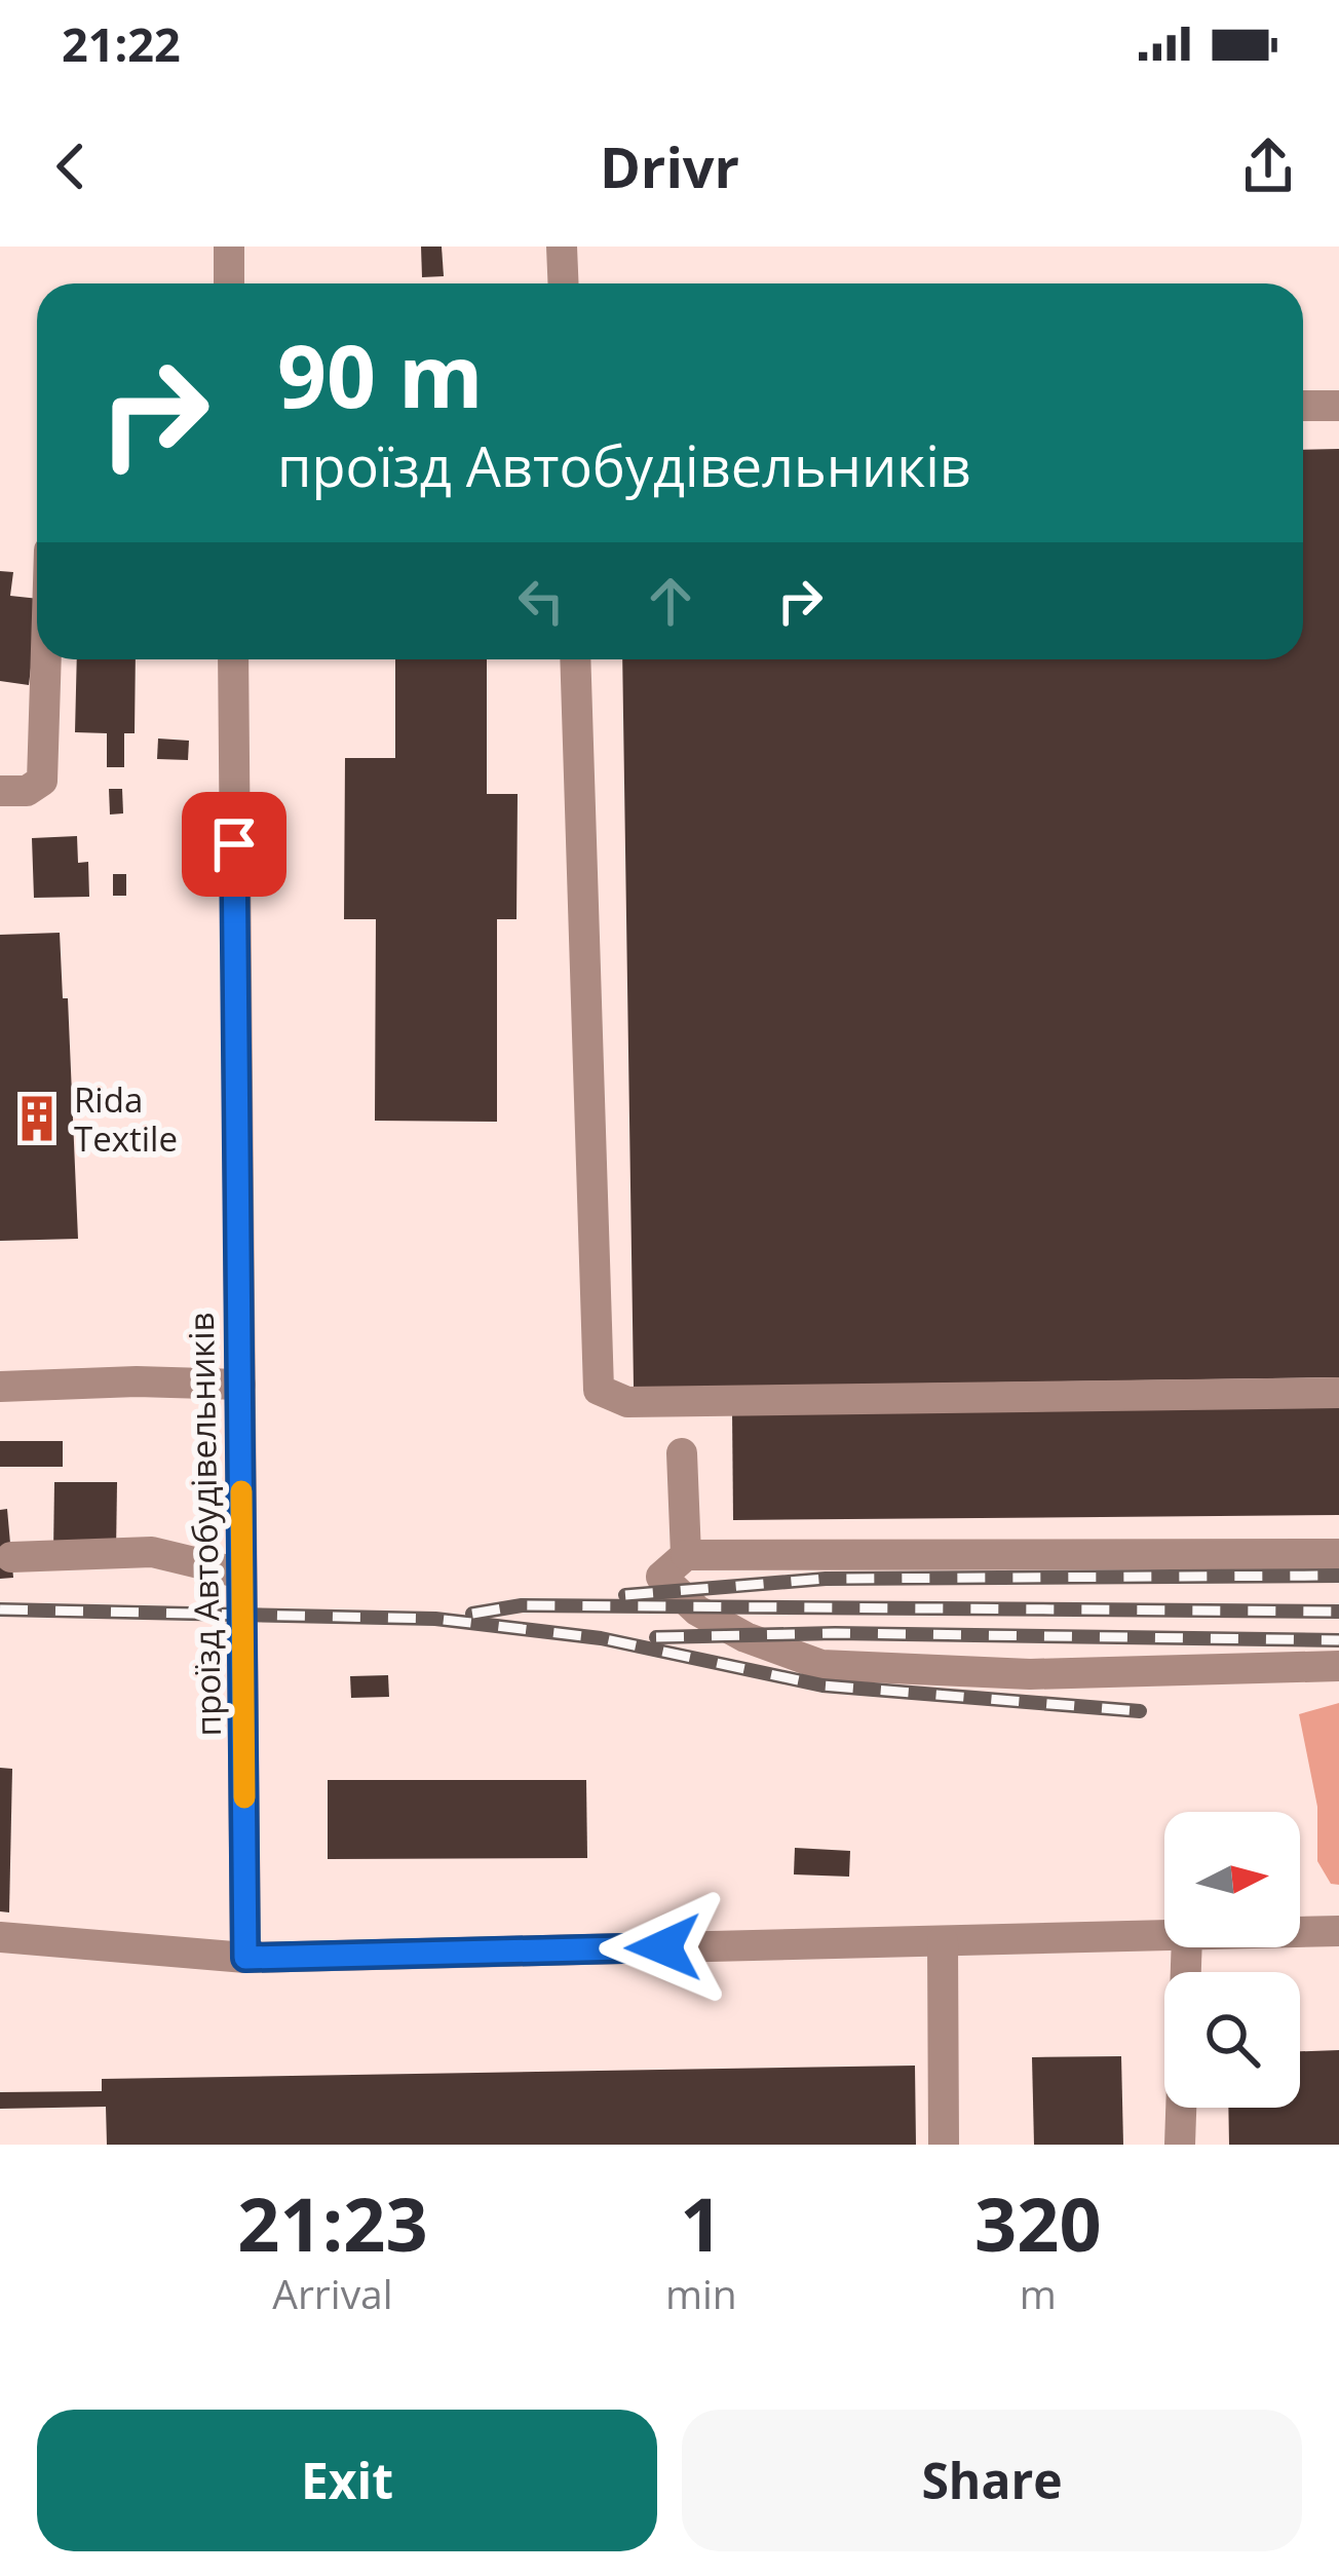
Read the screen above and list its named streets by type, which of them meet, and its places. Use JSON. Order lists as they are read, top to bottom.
{
  "streets": {
    "street": ["проїзд Автобудівельників"]
  },
  "places": {
    "building": ["Rida Textile"]
  },
  "north": "right",
  "page": {
    "status": "21:22",
    "header": "Drivr",
    "turn": ["90 m", "проїзд Автобудівельників"],
    "eta": [
      "21:23",
      "Arrival",
      "1",
      "min",
      "320",
      "m"
    ],
    "buttons": ["Exit", "Share"]
  }
}
